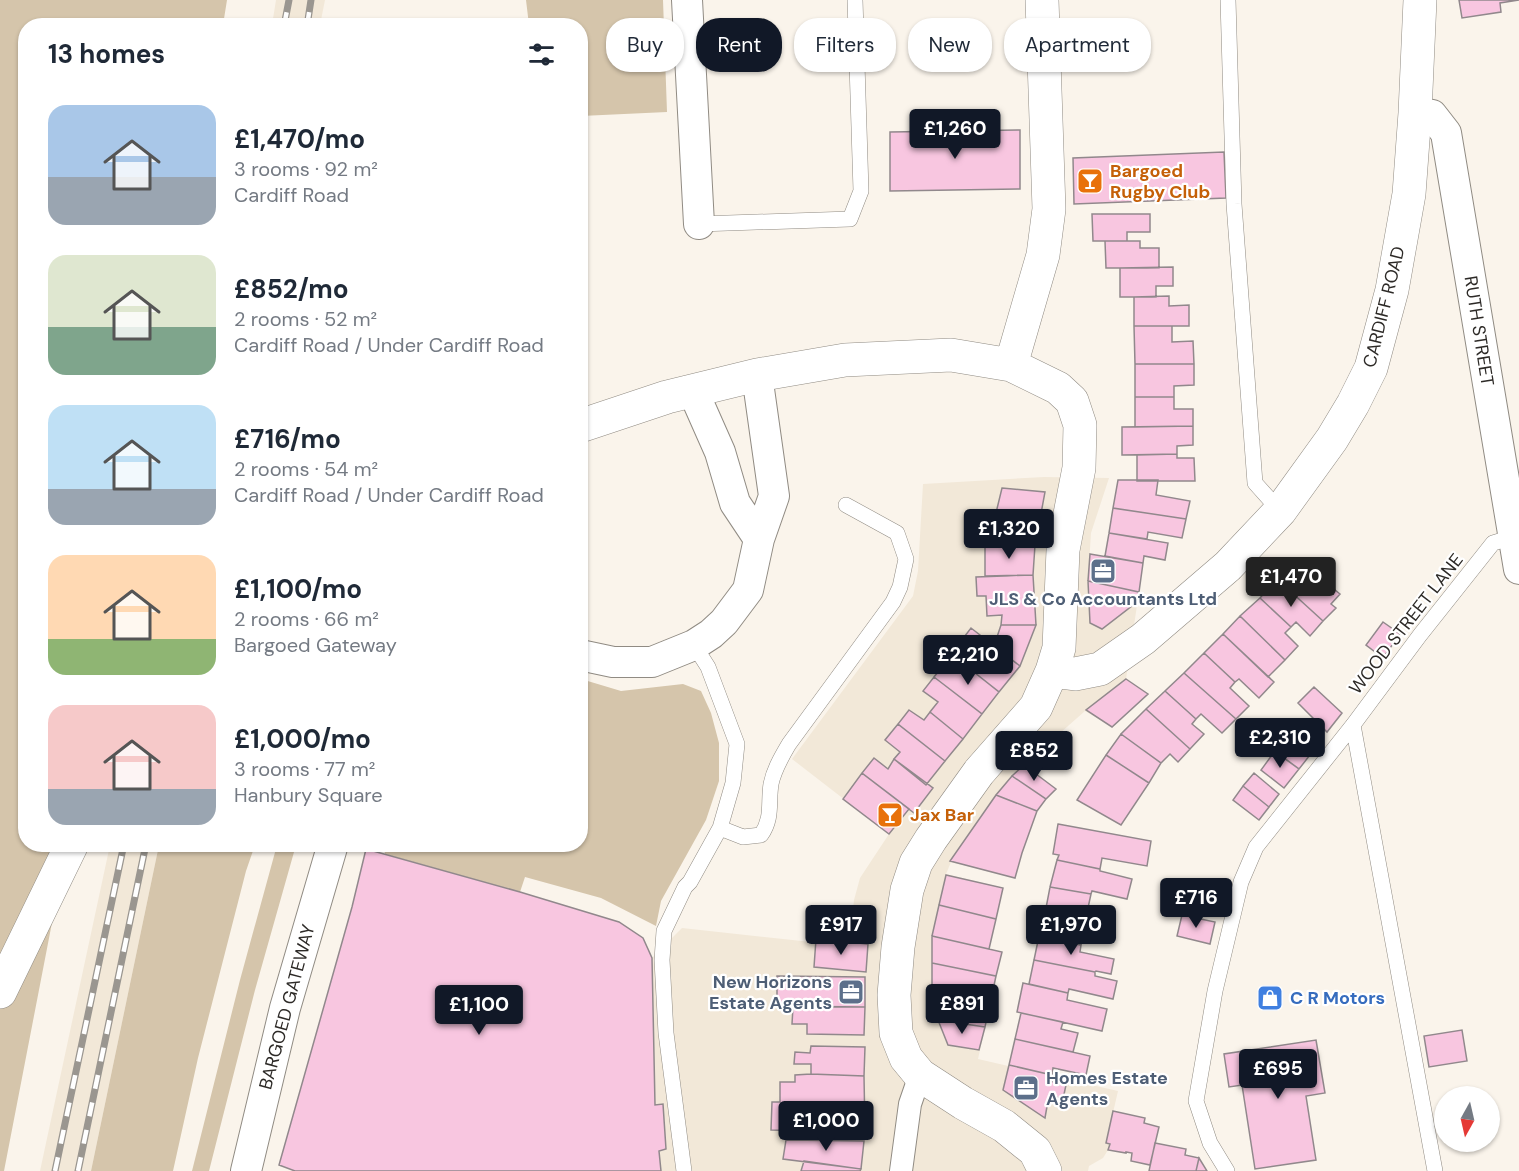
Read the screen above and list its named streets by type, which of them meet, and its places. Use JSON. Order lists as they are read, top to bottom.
{
  "streets": {
    "street": ["CARDIFF ROAD", "RUTH STREET", "BARGOED GATEWAY"],
    "lane": ["WOOD STREET LANE"]
  },
  "crossings": [
    ["CARDIFF ROAD", "RUTH STREET"],
    ["RUTH STREET", "WOOD STREET LANE"]
  ],
  "places": {
    "bar": ["Bargoed Rugby Club", "Jax Bar"],
    "office": ["JLS & Co Accountants Ltd", "New Horizons Estate Agents", "Homes Estate Agents"],
    "shop": ["C R Motors"]
  },
  "north": "bottom",
  "page": {
    "chip": [
      "Buy",
      "Rent",
      "Filters",
      "New",
      "Apartment"
    ],
    "heading": "13 homes",
    "list": [
      {
        "name": "£1,470/mo",
        "note": "3 rooms · 92 m² · Cardiff Road"
      },
      {
        "name": "£852/mo",
        "note": "2 rooms · 52 m² · Cardiff Road / Under Cardiff Road"
      },
      {
        "name": "£716/mo",
        "note": "2 rooms · 54 m² · Cardiff Road / Under Cardiff Road"
      },
      {
        "name": "£1,100/mo",
        "note": "2 rooms · 66 m² · Bargoed Gateway"
      },
      {
        "name": "£1,000/mo",
        "note": "3 rooms · 77 m² · Hanbury Square"
      }
    ],
    "price": [
      "£1,260",
      "£1,320",
      "£1,470",
      "£2,210",
      "£2,310",
      "£852",
      "£716",
      "£917",
      "£1,970",
      "£891",
      "£1,100",
      "£695",
      "£1,000"
    ]
  }
}
